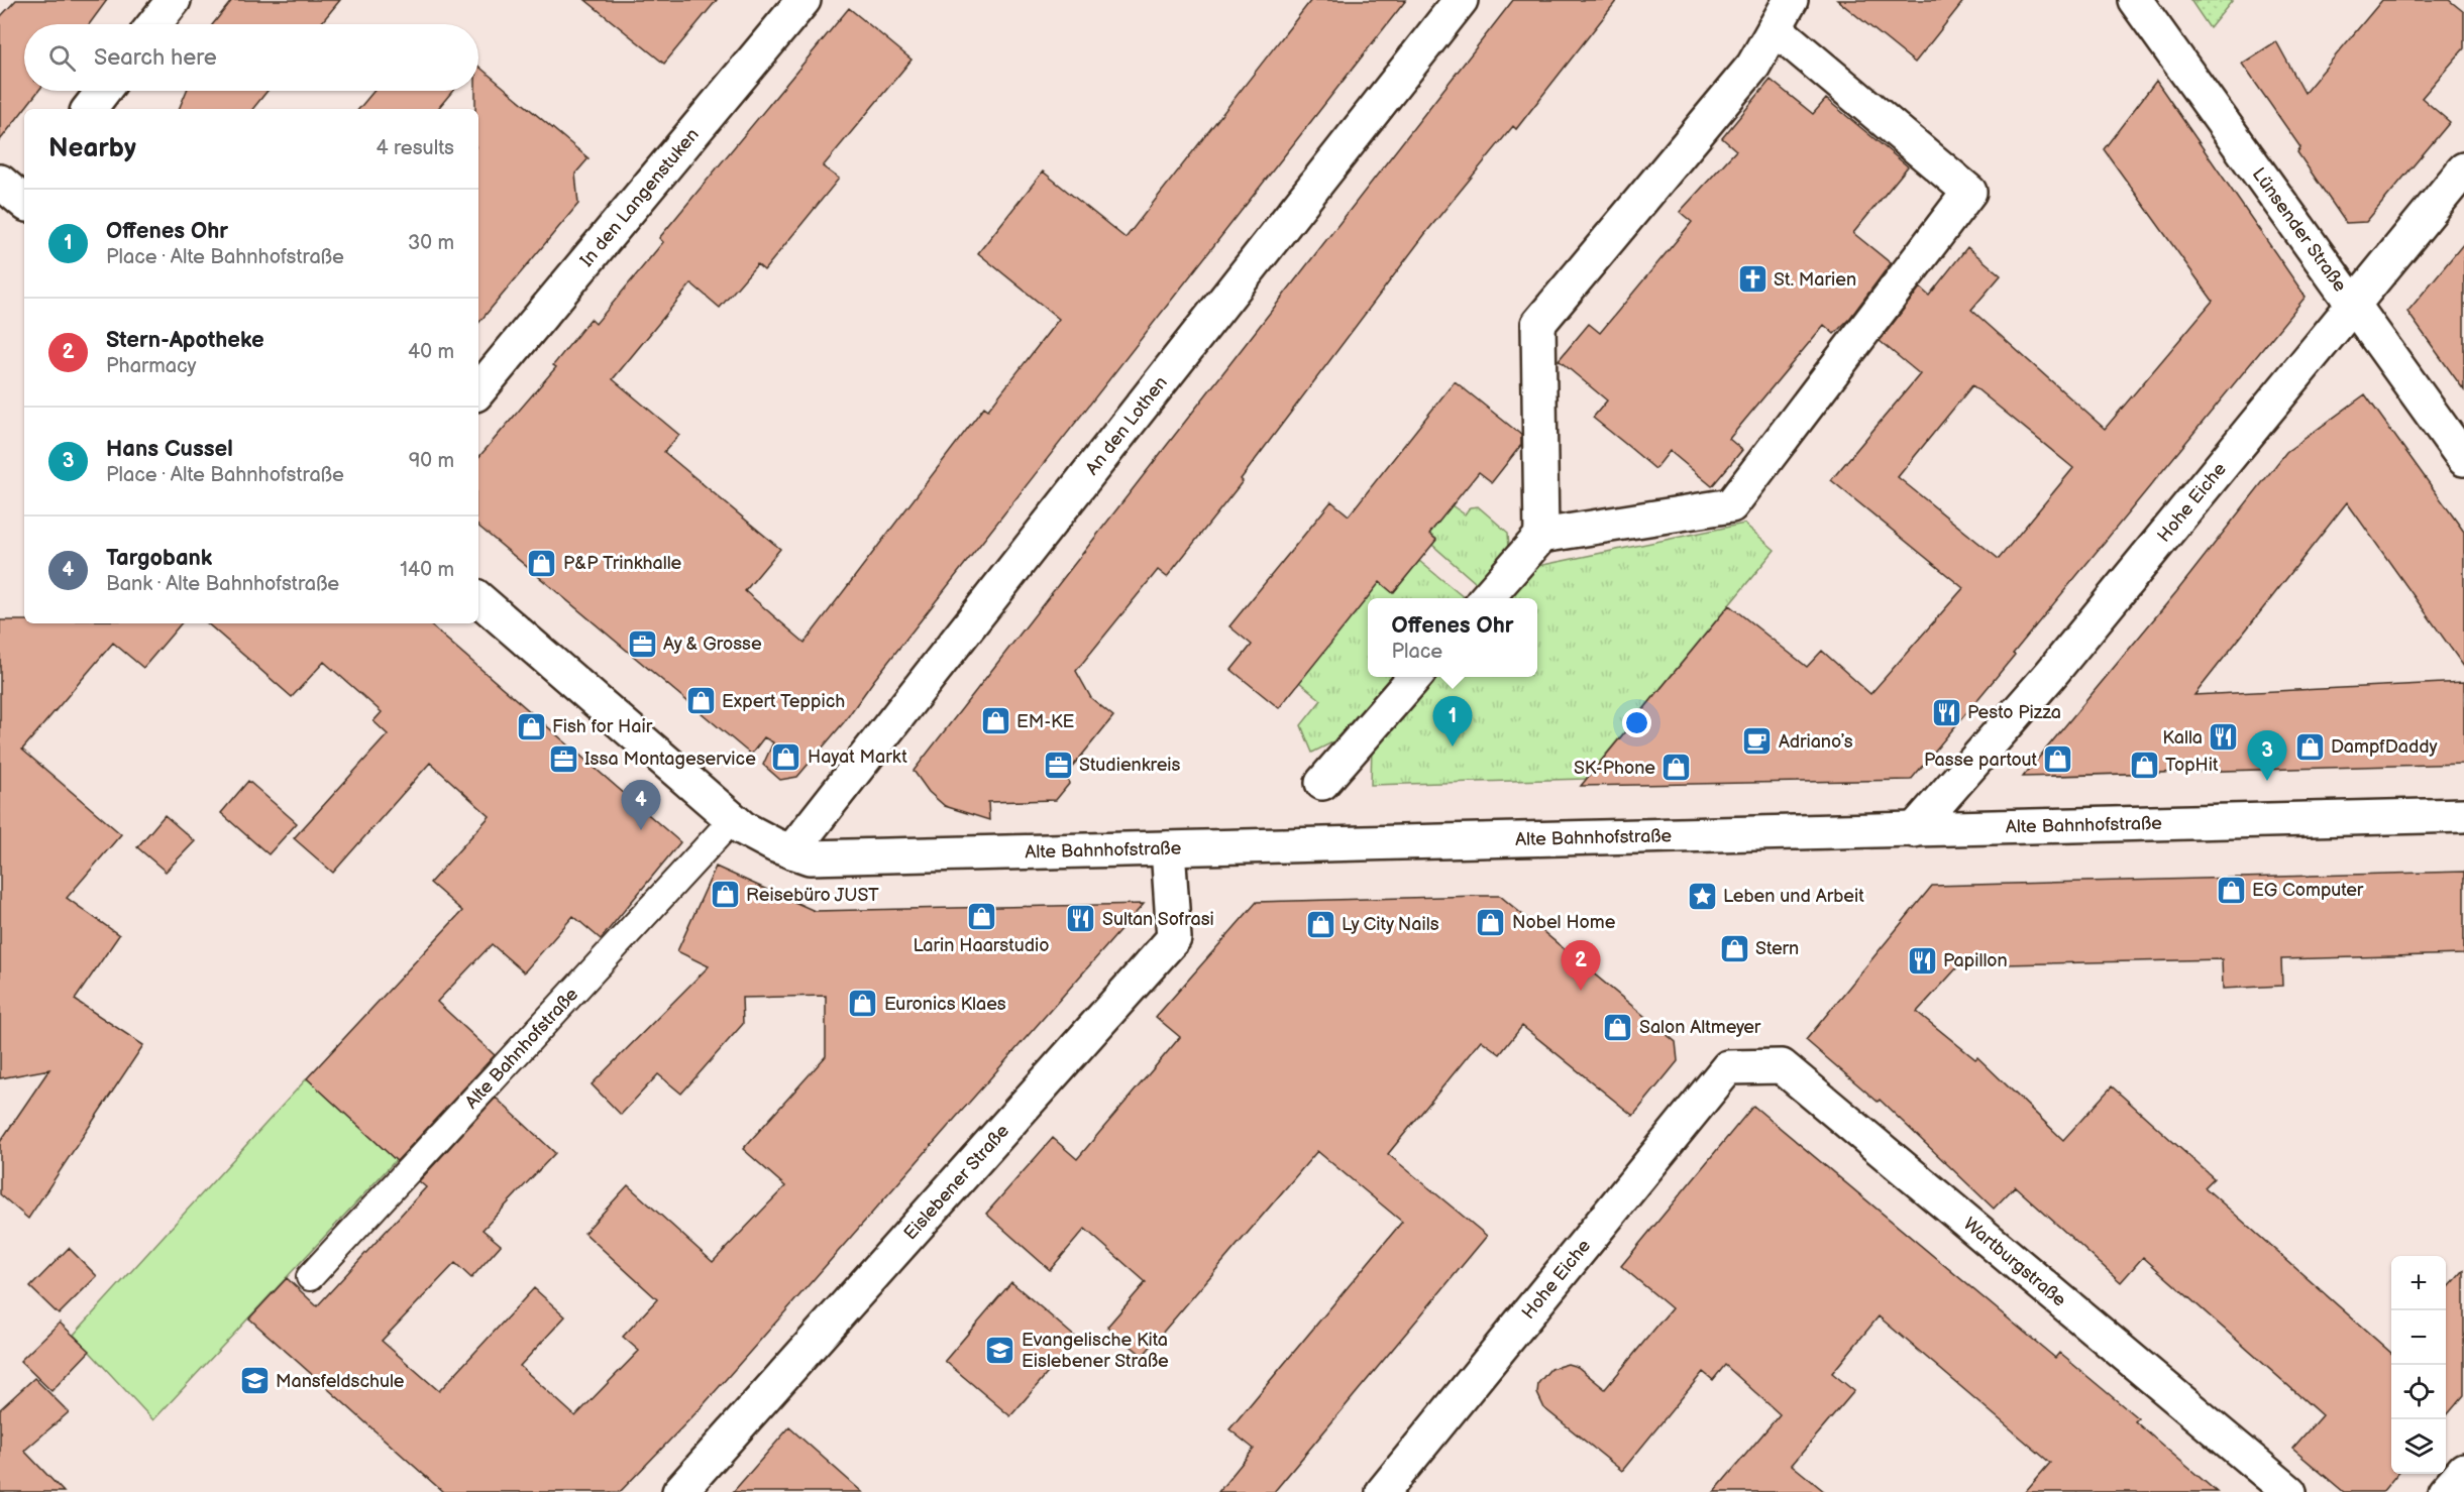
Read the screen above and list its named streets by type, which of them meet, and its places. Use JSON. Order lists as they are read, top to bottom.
{
  "streets": {
    "street": [
      "In den Langenstuken",
      "Lünsender Straße",
      "An den Lothen",
      "Hohe Eiche",
      "Alte Bahnhofstraße",
      "Eislebener Straße",
      "Wartburgstraße"
    ]
  },
  "crossings": [
    ["Lünsender Straße", "Hohe Eiche"],
    ["An den Lothen", "Alte Bahnhofstraße"],
    ["Hohe Eiche", "Alte Bahnhofstraße"],
    ["Hohe Eiche", "Wartburgstraße"],
    ["Alte Bahnhofstraße", "Eislebener Straße"]
  ],
  "places": {
    "church": ["St. Marien"],
    "shop": [
      "P&P Trinkhalle",
      "Expert Teppich",
      "EM-KE",
      "Fish for Hair",
      "DampfDaddy",
      "Hayat Markt",
      "Passe partout",
      "TopHit",
      "SK-Phone",
      "EG Computer",
      "Reisebüro JUST",
      "Larin Haarstudio",
      "Nobel Home",
      "Ly City Nails",
      "Stern",
      "Euronics Klaes",
      "Salon Altmeyer"
    ],
    "office": ["Ay & Grosse", "Issa Montageservice", "Studienkreis"],
    "restaurant": [
      "Pesto Pizza",
      "Kalla",
      "Sultan Sofrasi",
      "Papillon"
    ],
    "cafe": ["Adrianoʼs"],
    "place": ["Leben und Arbeit"],
    "school or university": ["Evangelische Kita Eislebener Straße", "Mansfeldschule"]
  },
  "page": {
    "search": "Search here",
    "heading": ["Nearby", "4 results"],
    "list": [
      {
        "mark": "1",
        "name": "Offenes Ohr",
        "note": "Place · Alte Bahnhofstraße",
        "value": "30 m"
      },
      {
        "mark": "2",
        "name": "Stern-Apotheke",
        "note": "Pharmacy",
        "value": "40 m"
      },
      {
        "mark": "3",
        "name": "Hans Cussel",
        "note": "Place · Alte Bahnhofstraße",
        "value": "90 m"
      },
      {
        "mark": "4",
        "name": "Targobank",
        "note": "Bank · Alte Bahnhofstraße",
        "value": "140 m"
      }
    ],
    "popup": ["Offenes Ohr", "Place"],
    "pins": [
      "1",
      "3",
      "4",
      "2"
    ],
    "map_buttons": ["+", "−"]
  }
}
